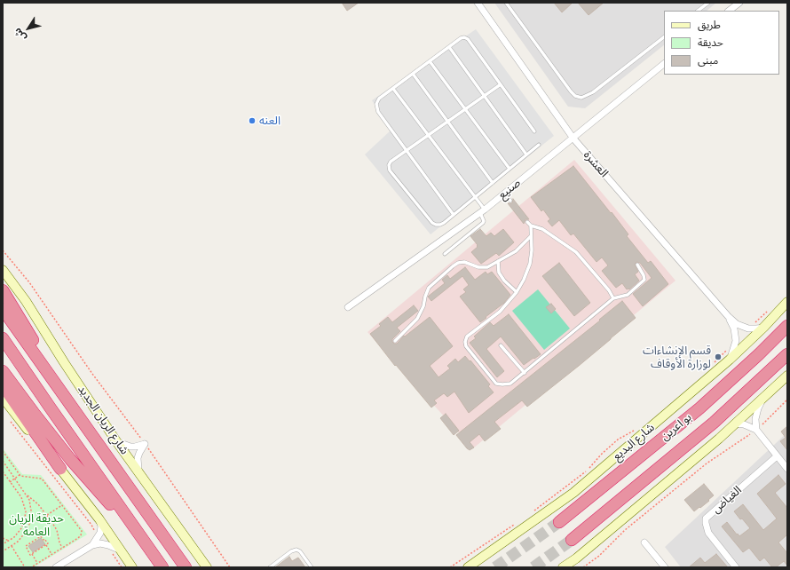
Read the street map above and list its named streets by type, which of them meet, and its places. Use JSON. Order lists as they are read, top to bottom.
{
  "streets": {
    "highway": ["شارع الريان الجديد", "بو اعرين"],
    "main road": ["شارع البديع"],
    "street": ["العشرة", "صنيع", "الغياض"]
  },
  "crossings": [
    ["العشرة", "صنيع"]
  ],
  "parks": ["حديقة الريان العامة"],
  "places": ["العنه", "قسم الإنشاءات لوزارة الأوقاف"],
  "legend": ["طريق", "حديقة", "مبنى"],
  "north": "bottom left"
}
